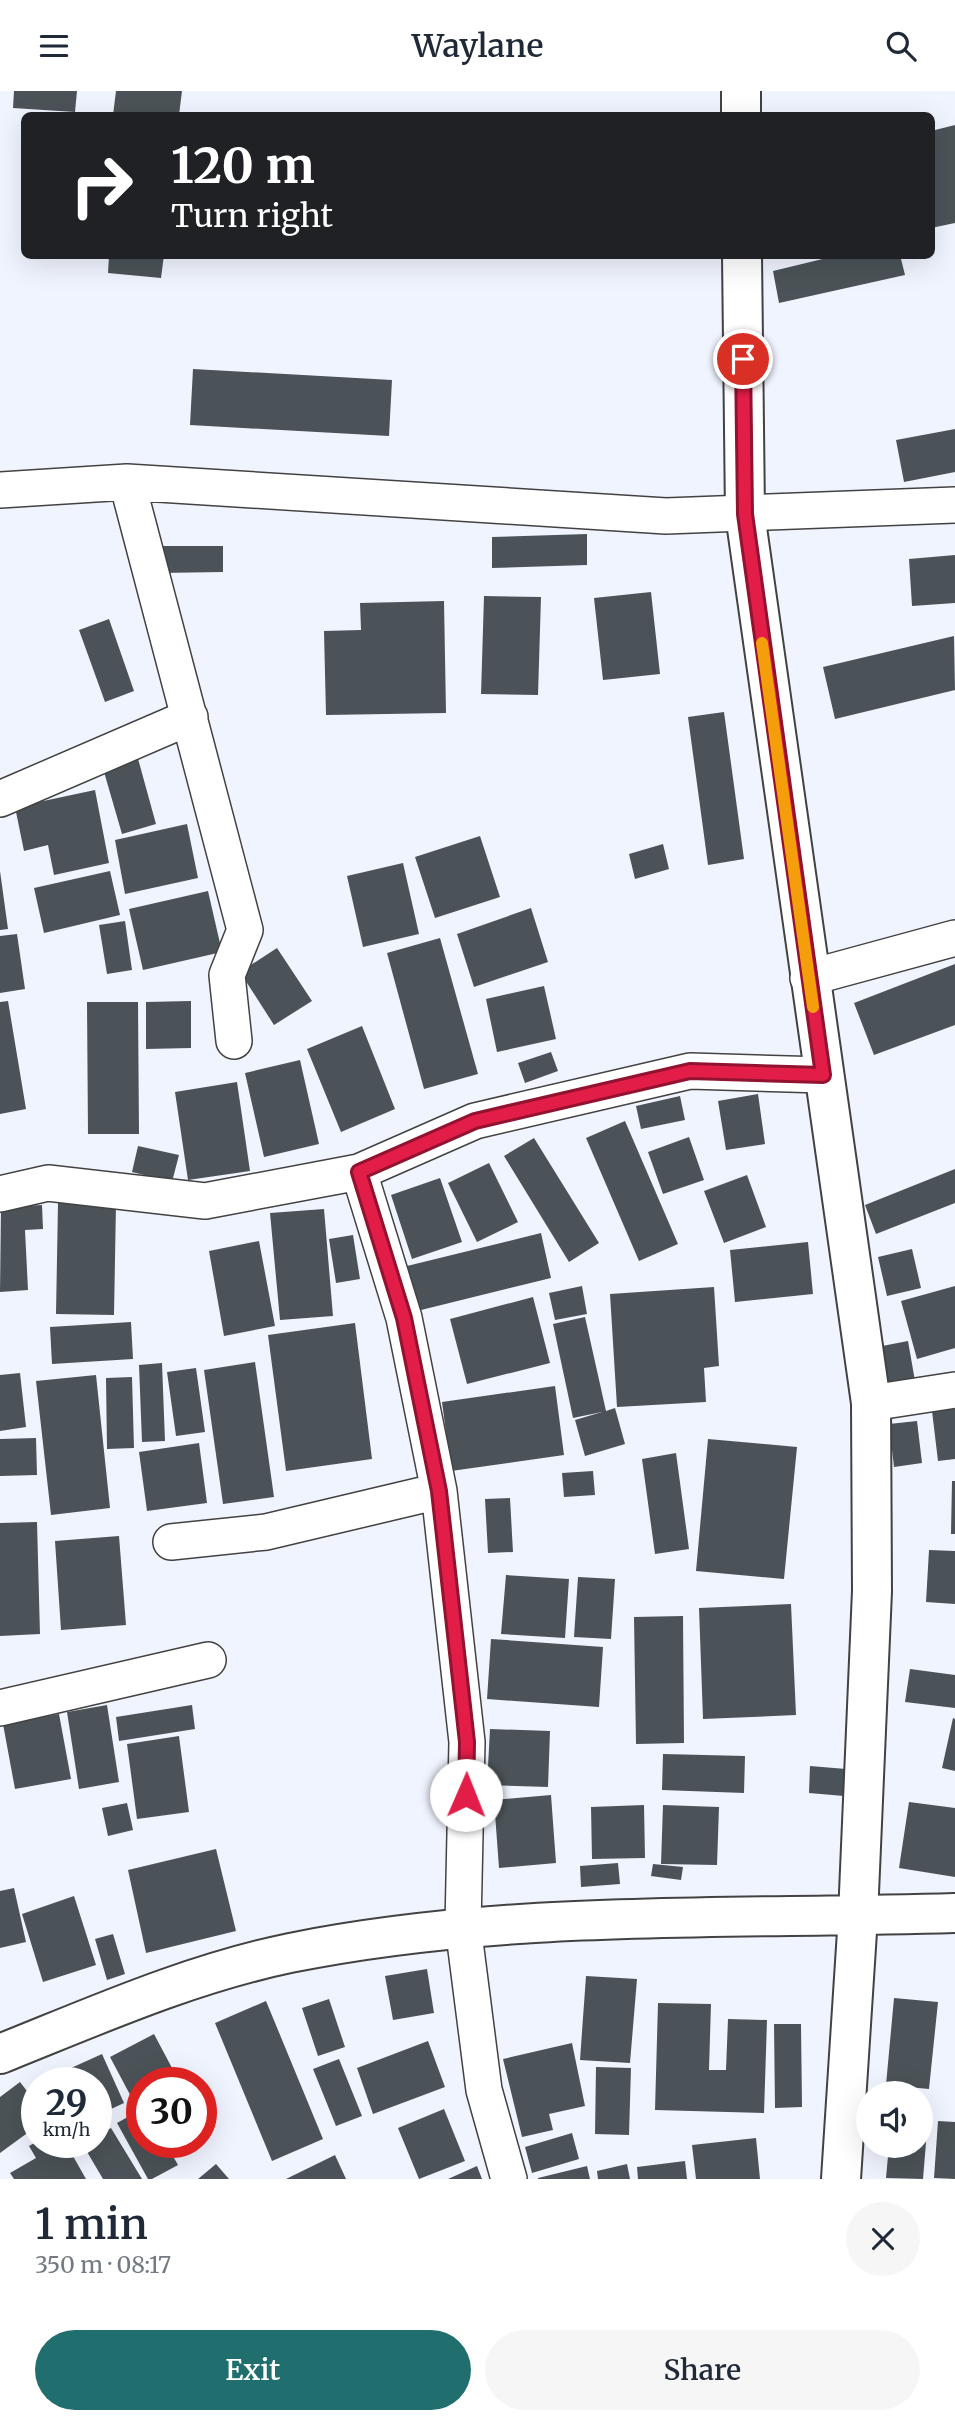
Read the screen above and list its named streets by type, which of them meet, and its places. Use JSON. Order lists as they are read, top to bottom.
{
  "page": {
    "header": "Waylane",
    "turn": ["120 m", "Turn right"],
    "speed": "29 km/h",
    "limit": "30",
    "heading": ["1 min", "350 m · 08:17"],
    "buttons": ["Exit", "Share"]
  }
}
